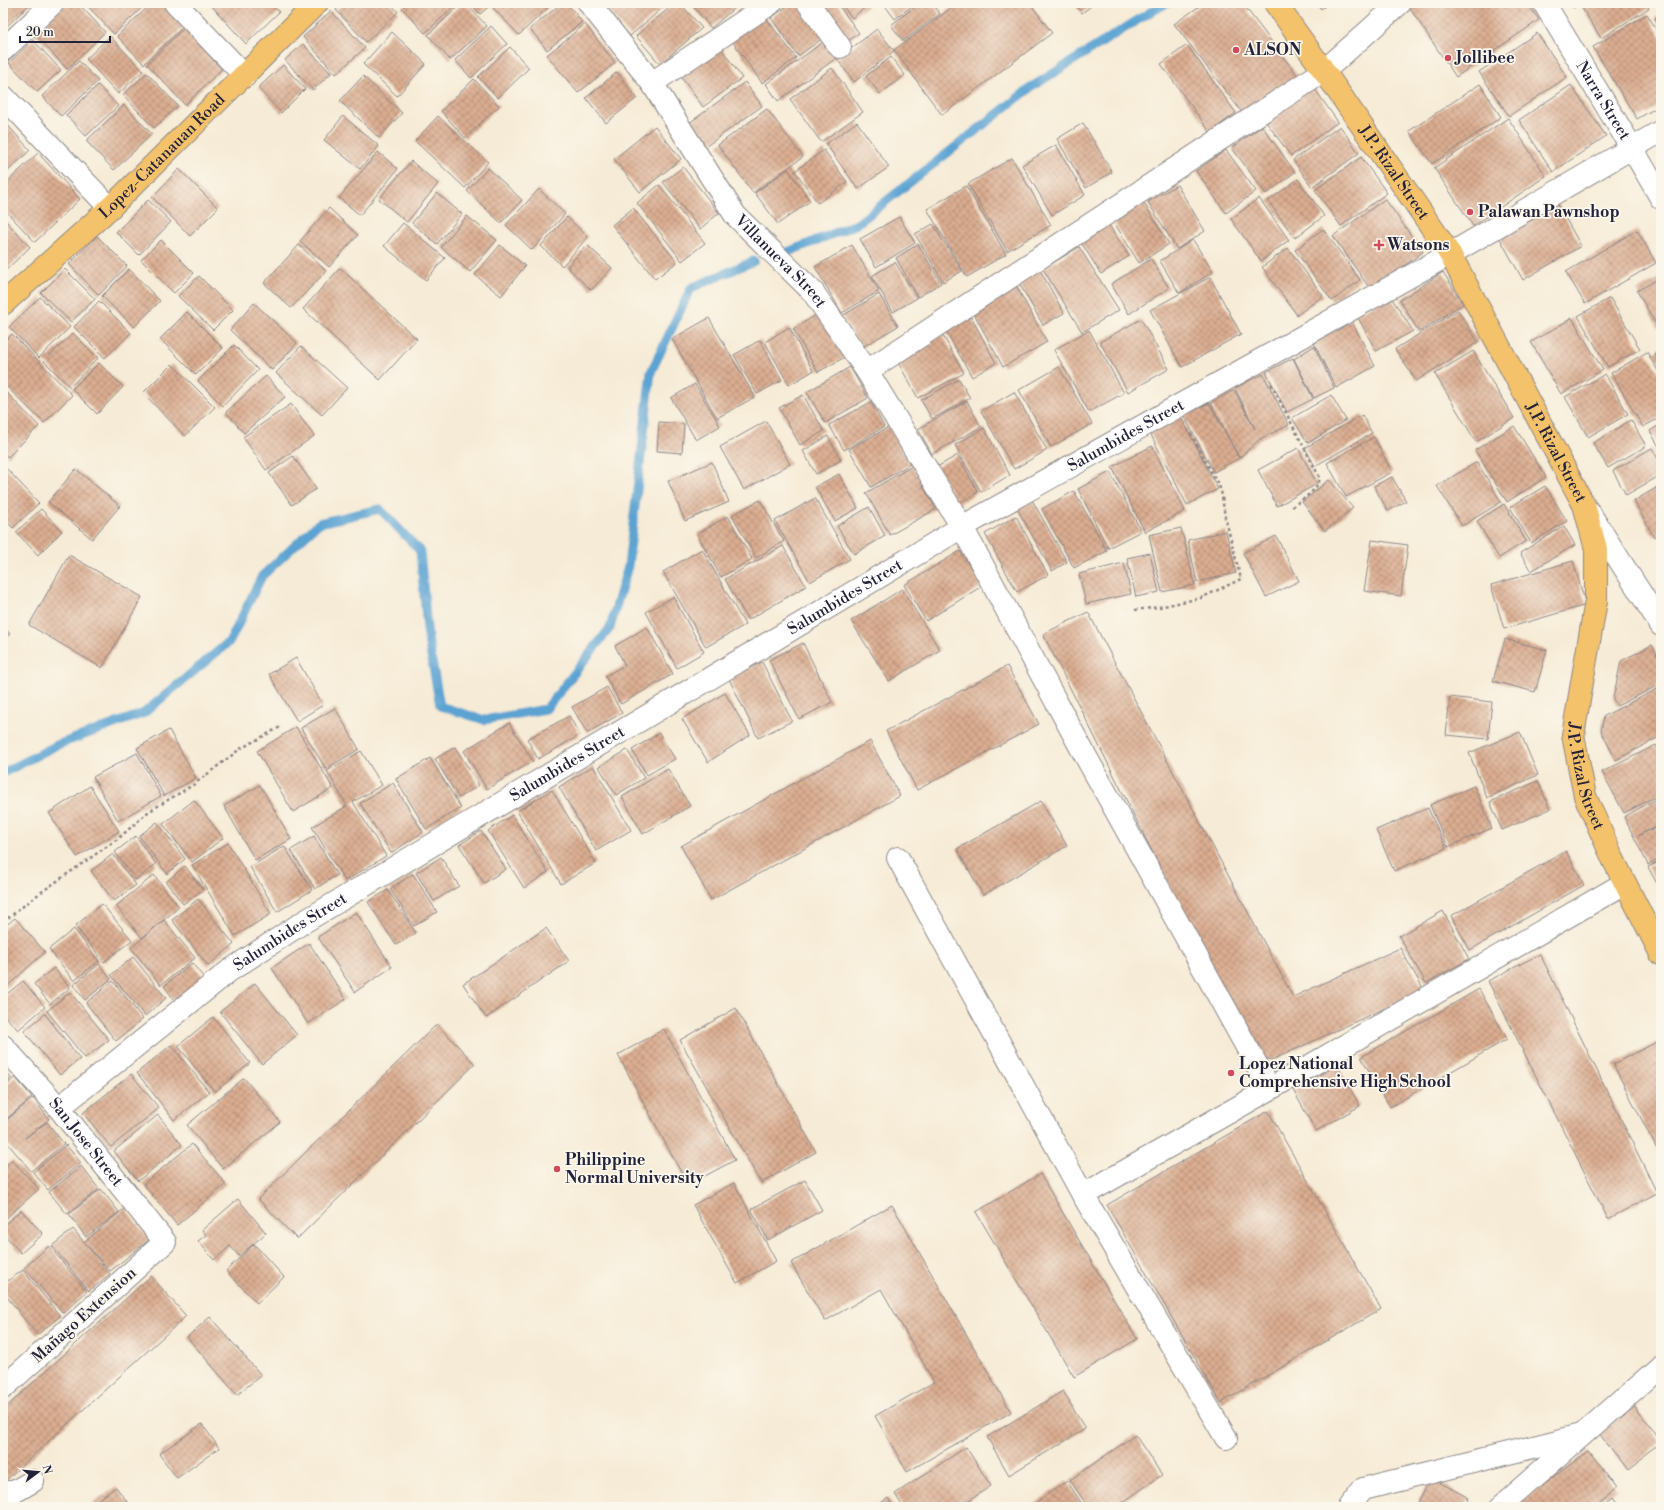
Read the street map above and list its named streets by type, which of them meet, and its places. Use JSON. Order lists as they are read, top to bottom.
{
  "streets": {
    "main road": ["Lopez-Catanauan Road", "J.P. Rizal Street"],
    "street": [
      "Narra Street",
      "Villanueva Street",
      "Salumbides Street",
      "San Jose Street",
      "Mañago Extension"
    ]
  },
  "crossings": [
    ["Narra Street", "Salumbides Street"],
    ["J.P. Rizal Street", "Salumbides Street"],
    ["Villanueva Street", "Salumbides Street"],
    ["Salumbides Street", "San Jose Street"],
    ["San Jose Street", "Mañago Extension"]
  ],
  "places": {
    "other": [
      "ALSON",
      "Jollibee",
      "Palawan Pawnshop",
      "Lopez National Comprehensive High School",
      "Philippine Normal University"
    ],
    "health": ["Watsons"]
  },
  "scale_bar": "20 m",
  "north": "right"
}
